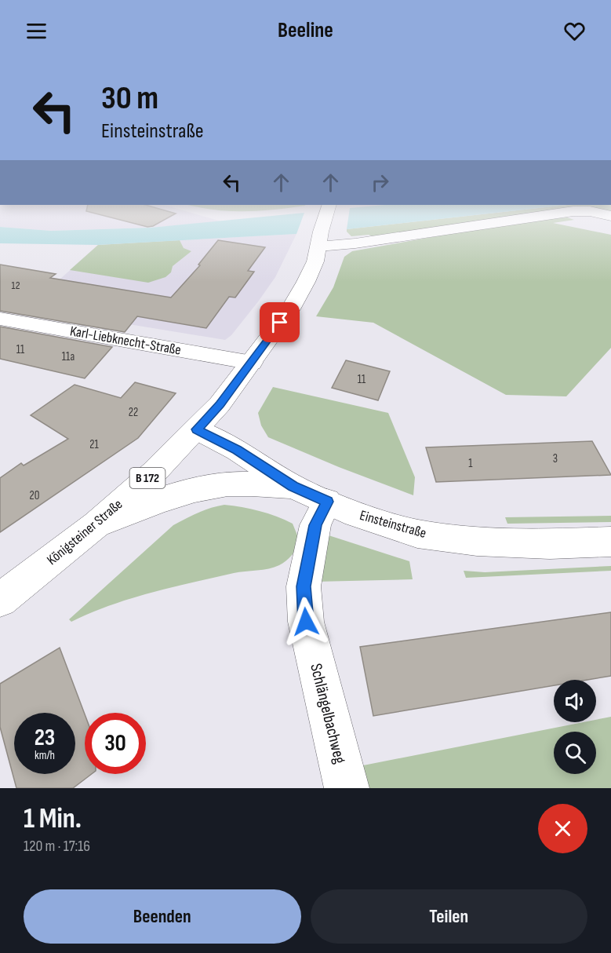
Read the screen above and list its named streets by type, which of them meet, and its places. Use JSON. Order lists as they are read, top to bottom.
{
  "streets": {
    "main road": [
      "Karl-Liebknecht-Straße",
      "B 172",
      "Einsteinstraße",
      "Königsteiner Straße",
      "Schlängelbachweg"
    ]
  },
  "crossings": [
    ["Karl-Liebknecht-Straße", "Königsteiner Straße"],
    ["Einsteinstraße", "Königsteiner Straße"],
    ["Einsteinstraße", "Schlängelbachweg"]
  ],
  "house_numbers": [
    "12",
    "11",
    "11a",
    "11",
    "22",
    "21",
    "3",
    "1",
    "20"
  ],
  "page": {
    "header": "Beeline",
    "turn": ["30 m", "Einsteinstraße"],
    "speed": "23 km/h",
    "limit": "30",
    "heading": ["1 Min.", "120 m · 17:16"],
    "buttons": ["Beenden", "Teilen"]
  }
}
